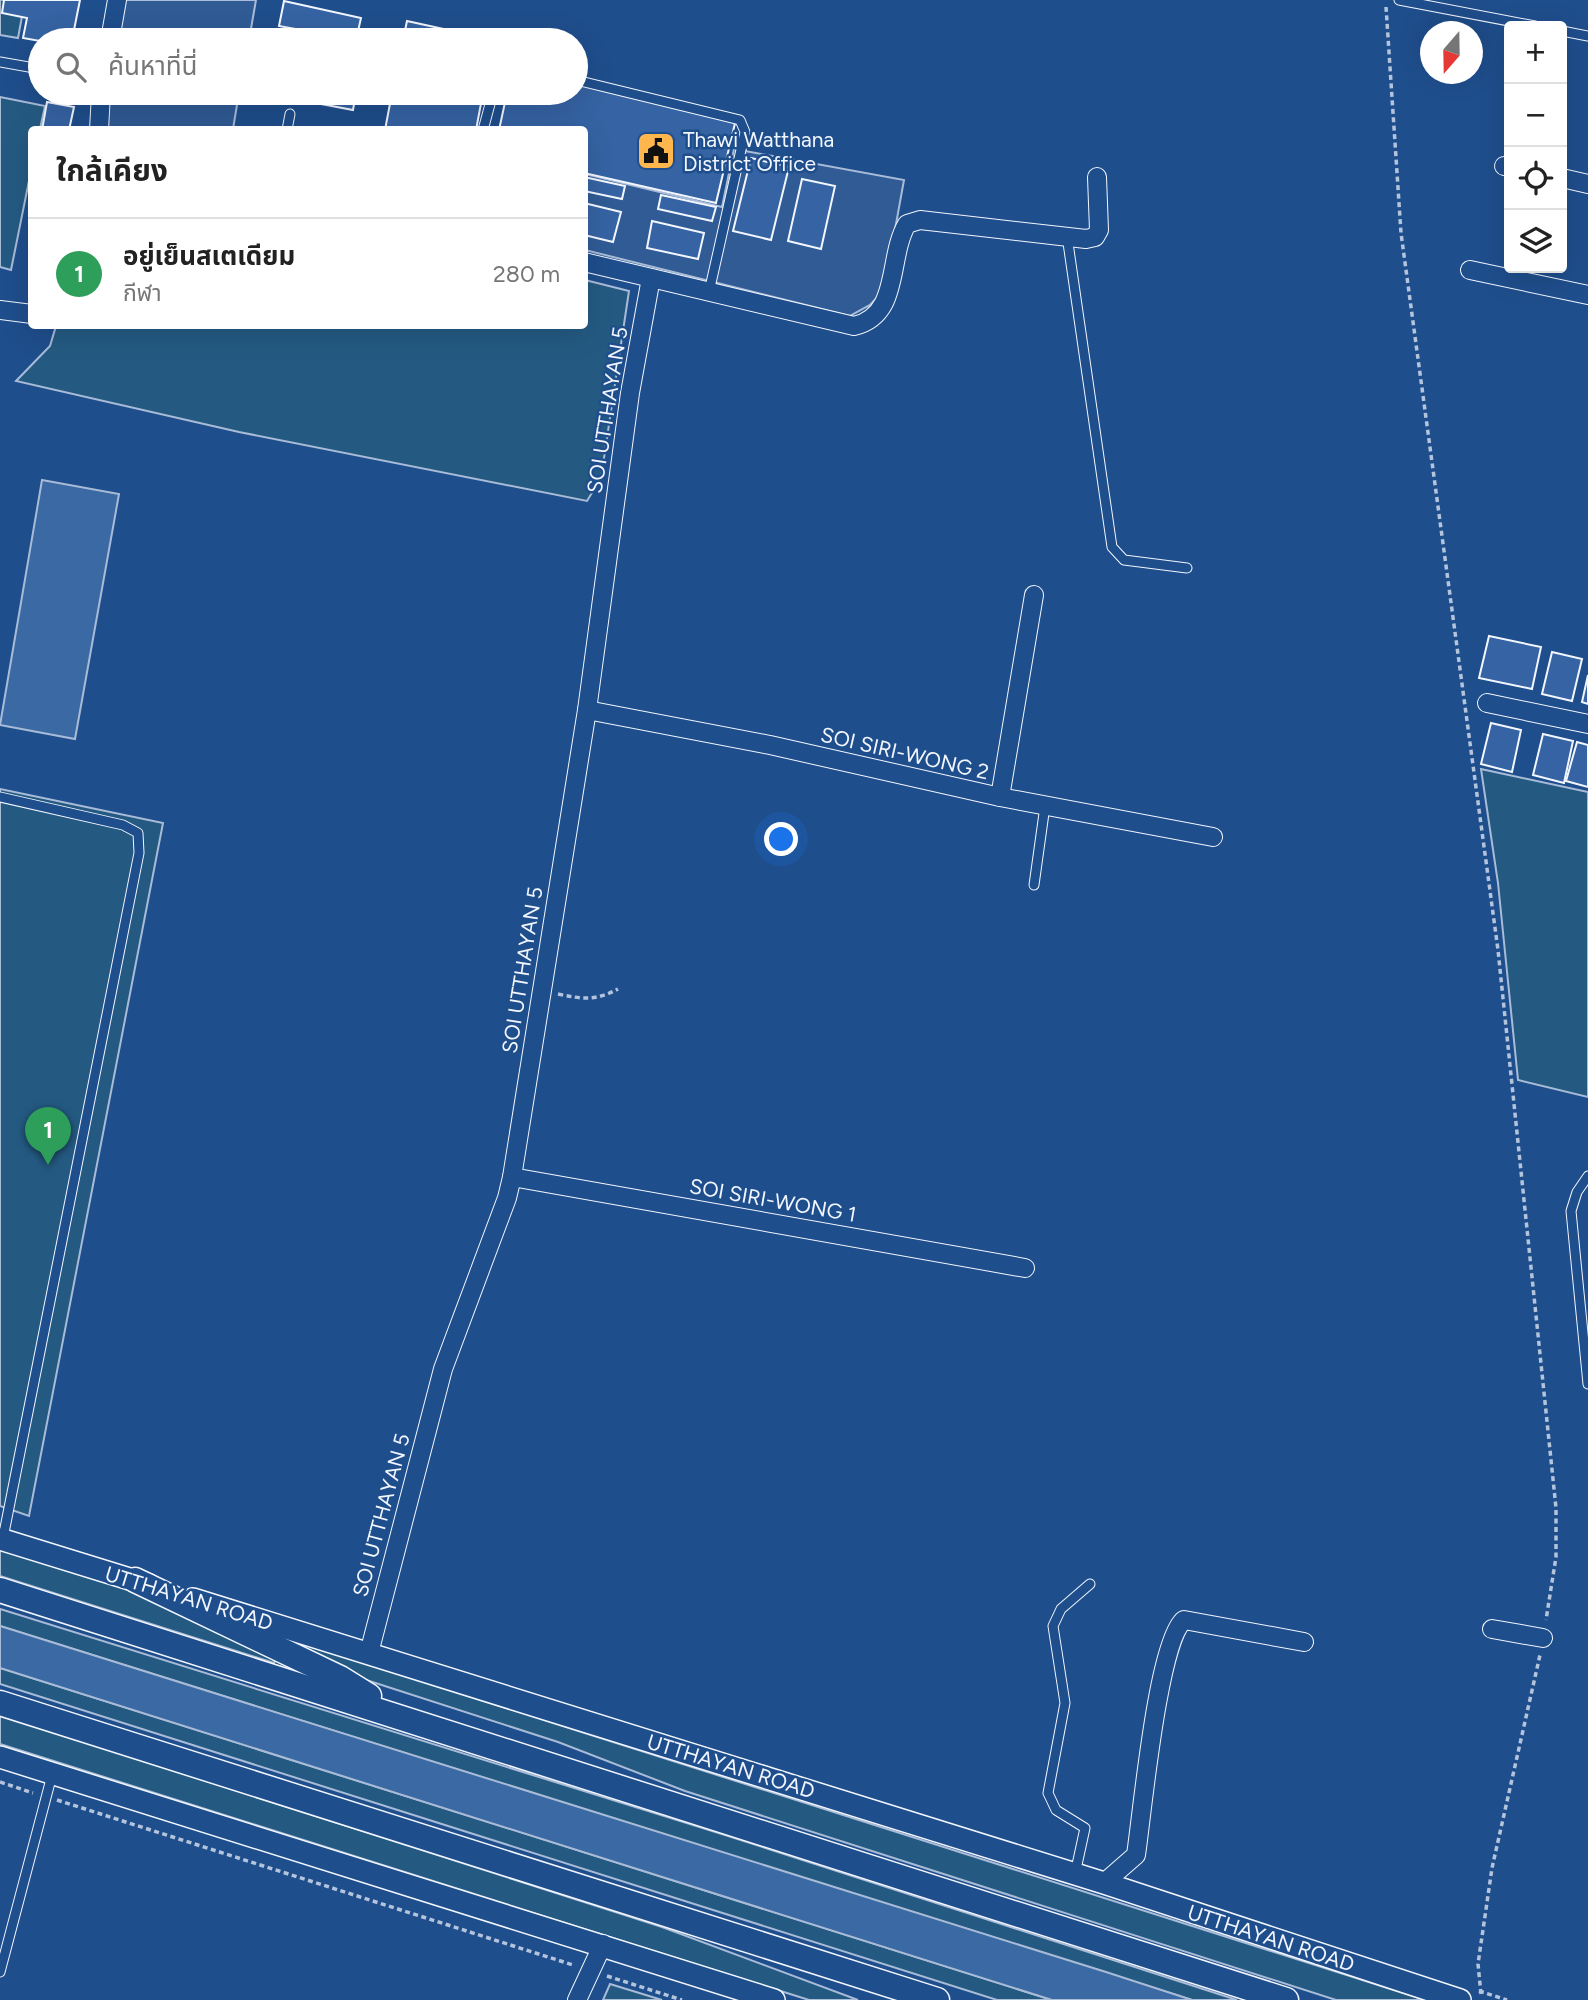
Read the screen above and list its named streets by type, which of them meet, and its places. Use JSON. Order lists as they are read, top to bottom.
{
  "streets": {
    "street": [
      "SOI UTTHAYAN 5",
      "SOI SIRI-WONG 2",
      "SOI SIRI-WONG 1",
      "UTTHAYAN ROAD"
    ]
  },
  "crossings": [
    ["SOI UTTHAYAN 5", "SOI SIRI-WONG 2"],
    ["SOI UTTHAYAN 5", "SOI SIRI-WONG 1"],
    ["SOI UTTHAYAN 5", "UTTHAYAN ROAD"]
  ],
  "places": {
    "public building": ["Thawi Watthana District Office"]
  },
  "north": "bottom",
  "page": {
    "map_buttons": ["+", "−"],
    "search": "ค้นหาที่นี่",
    "heading": "ใกล้เคียง",
    "list": [
      {
        "mark": "1",
        "name": "อยู่เย็นสเตเดียม",
        "note": "กีฬา",
        "value": "280 m"
      }
    ],
    "pins": "1"
  }
}
